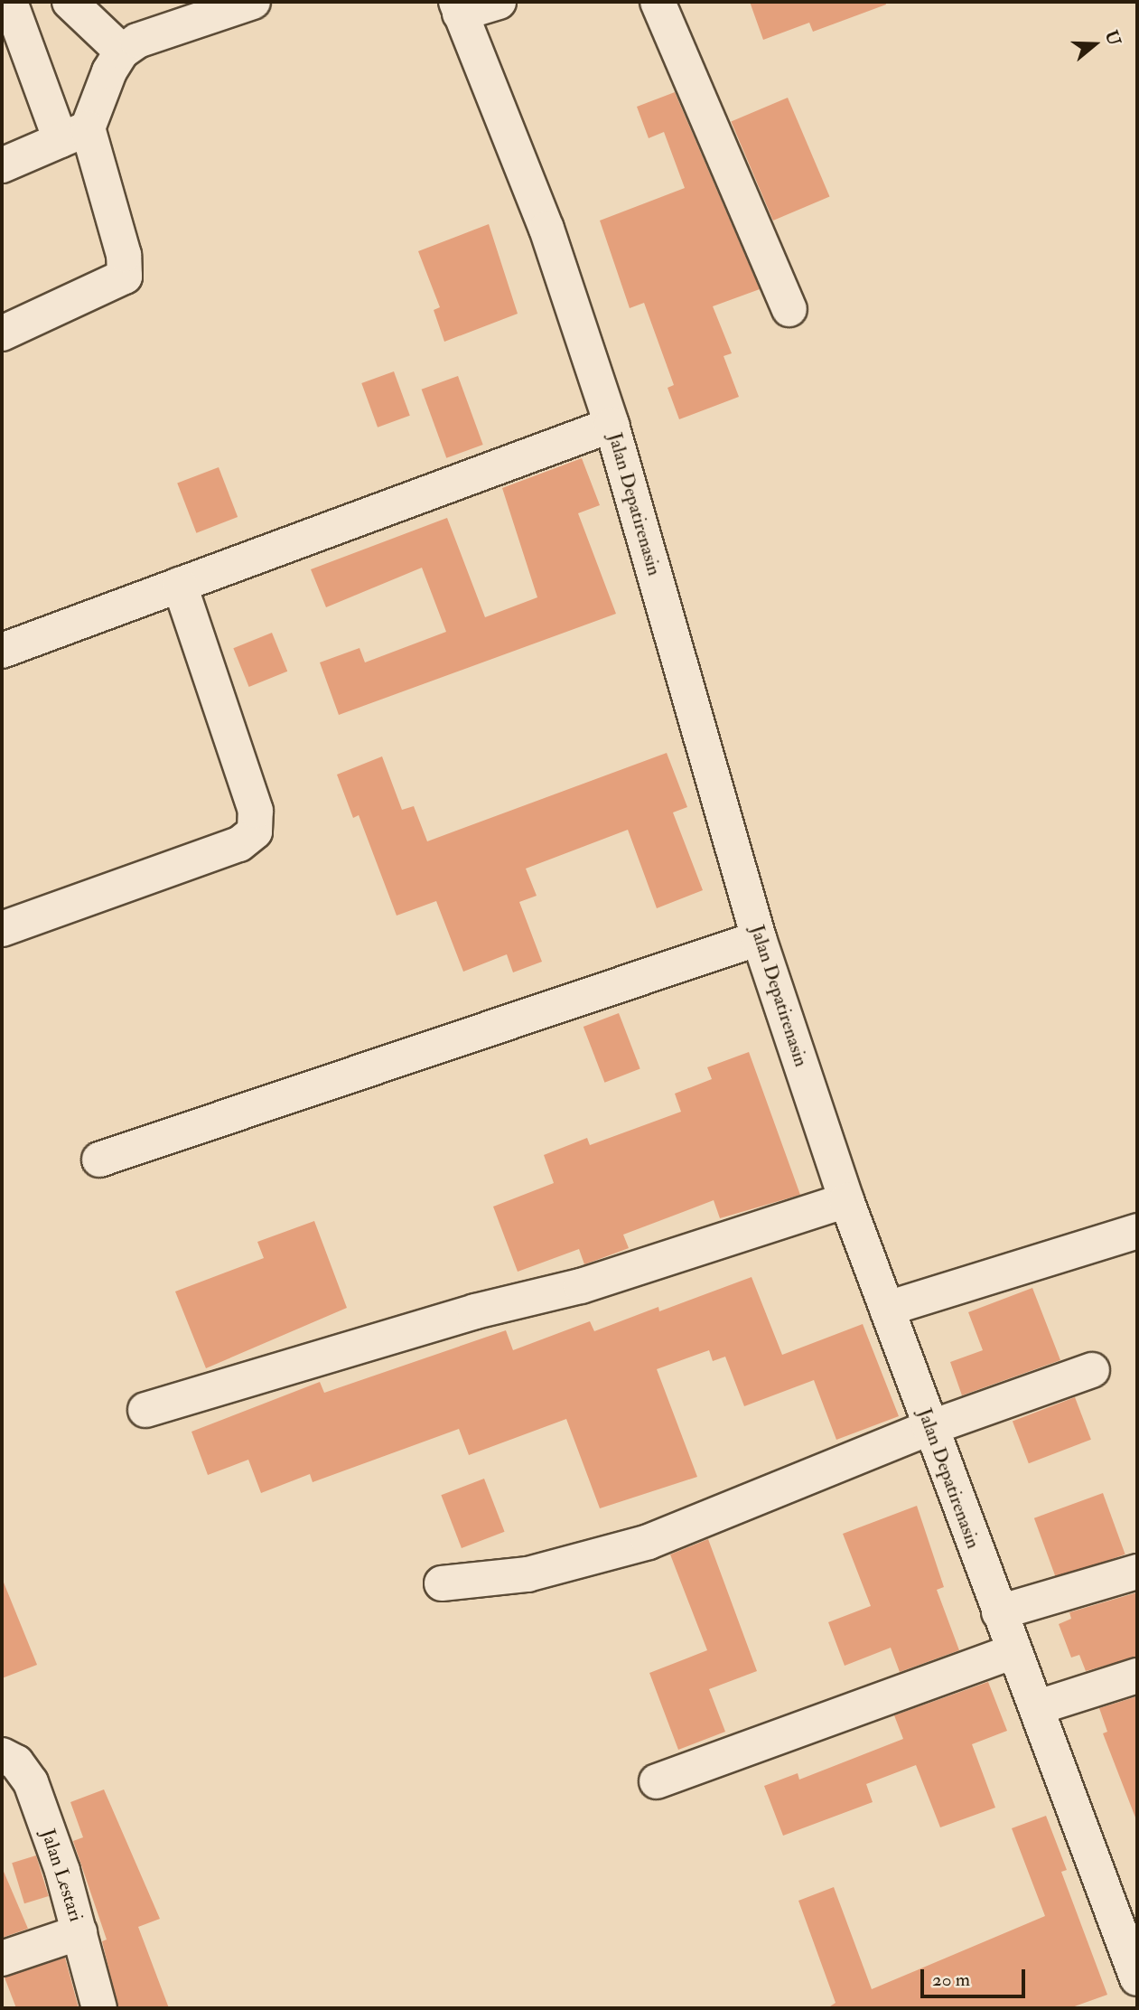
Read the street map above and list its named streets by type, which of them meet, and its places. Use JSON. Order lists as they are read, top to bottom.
{
  "streets": {
    "street": ["Jalan Depatirenasin", "Jalan Lestari"]
  },
  "scale_bar": "20 m",
  "north": "right"
}
